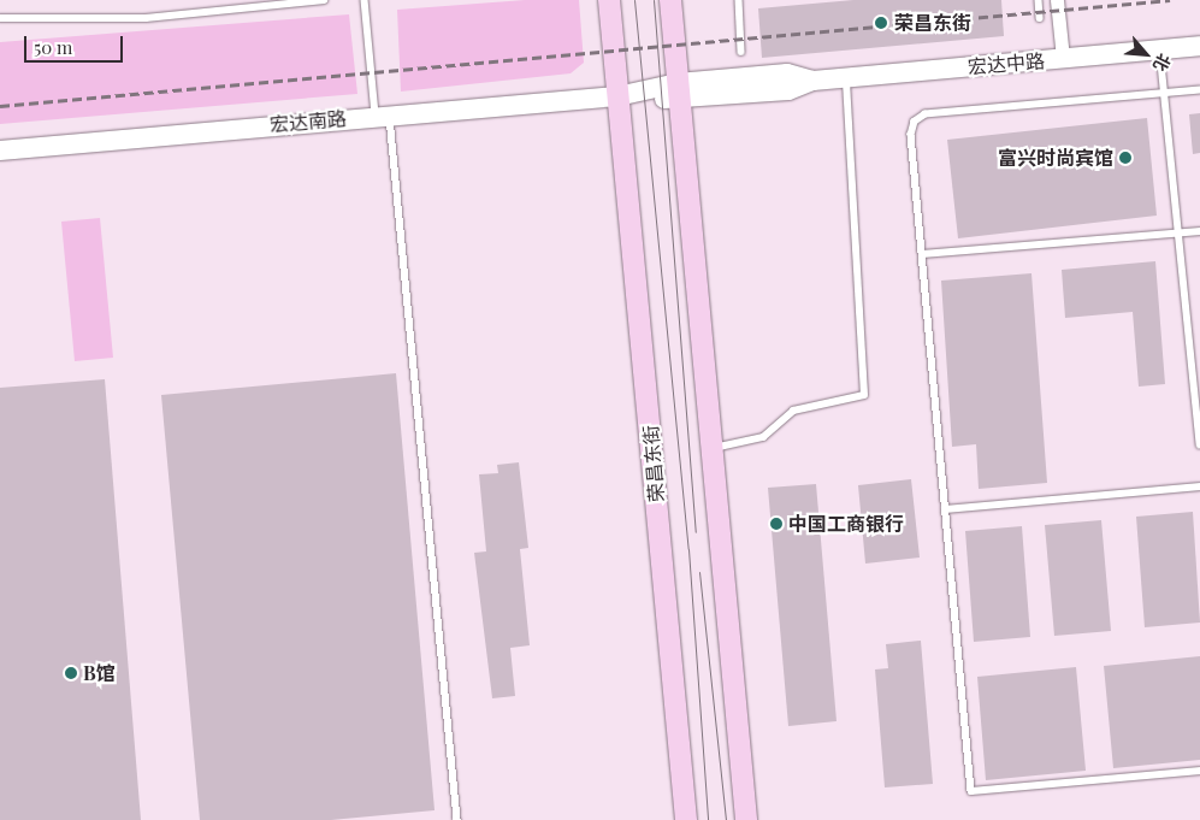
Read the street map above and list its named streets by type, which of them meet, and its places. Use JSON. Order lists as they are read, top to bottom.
{
  "streets": {
    "main road": ["荣昌东街"],
    "street": ["宏达中路", "宏达南路"]
  },
  "crossings": [
    ["宏达中路", "宏达南路"],
    ["宏达中路", "荣昌东街"],
    ["宏达南路", "荣昌东街"]
  ],
  "places": [
    "荣昌东街",
    "富兴时尚宾馆",
    "中国工商银行",
    "B馆"
  ],
  "scale_bar": "50 m",
  "north": "bottom right"
}
